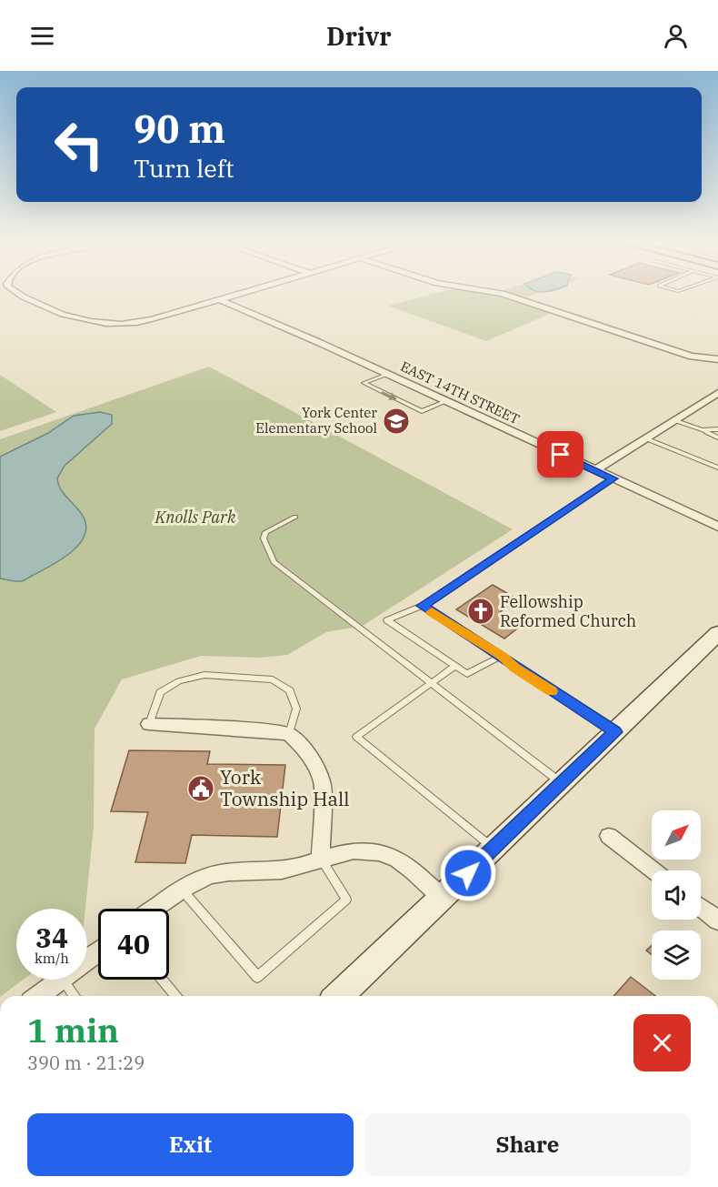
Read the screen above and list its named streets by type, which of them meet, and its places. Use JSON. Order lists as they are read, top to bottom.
{
  "streets": {
    "street": ["EAST 14TH STREET"]
  },
  "parks": ["Knolls Park"],
  "places": {
    "school or university": ["York Center Elementary School"],
    "church": ["Fellowship Reformed Church"],
    "public building": ["York Township Hall"]
  },
  "north": "top right",
  "page": {
    "header": "Drivr",
    "turn": ["90 m", "Turn left"],
    "speed": "34 km/h",
    "limit": "40",
    "heading": ["1 min", "390 m · 21:29"],
    "buttons": ["Exit", "Share"]
  }
}
